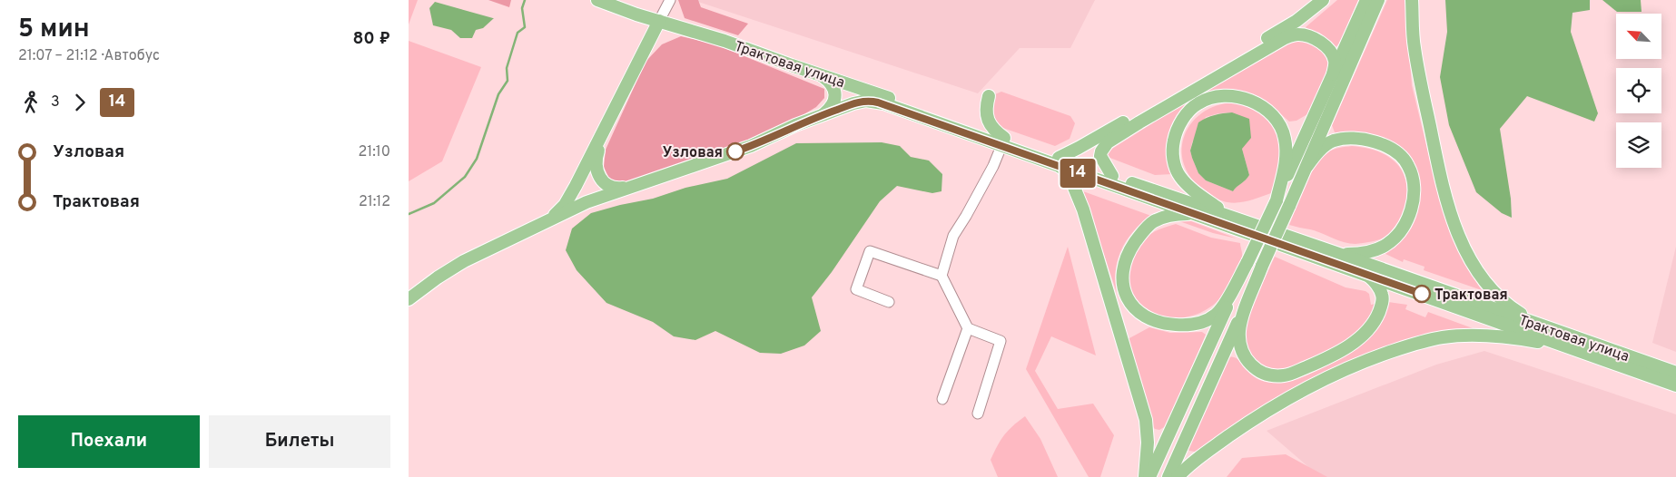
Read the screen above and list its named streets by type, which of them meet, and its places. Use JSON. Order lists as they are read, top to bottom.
{
  "streets": {
    "main road": ["Трактовая улица"]
  },
  "places": ["Узловая", "Трактовая"],
  "lines": ["bus line 14"],
  "north": "top left",
  "page": {
    "heading": ["5 мин", "21:07 – 21:12 · Автобус", "80 ₽"],
    "on_map": "14",
    "legs": ["3", "14"],
    "list": [
      {
        "name": "Узловая",
        "value": "21:10"
      },
      {
        "name": "Трактовая",
        "value": "21:12"
      }
    ],
    "buttons": ["Поехали", "Билеты"]
  }
}
